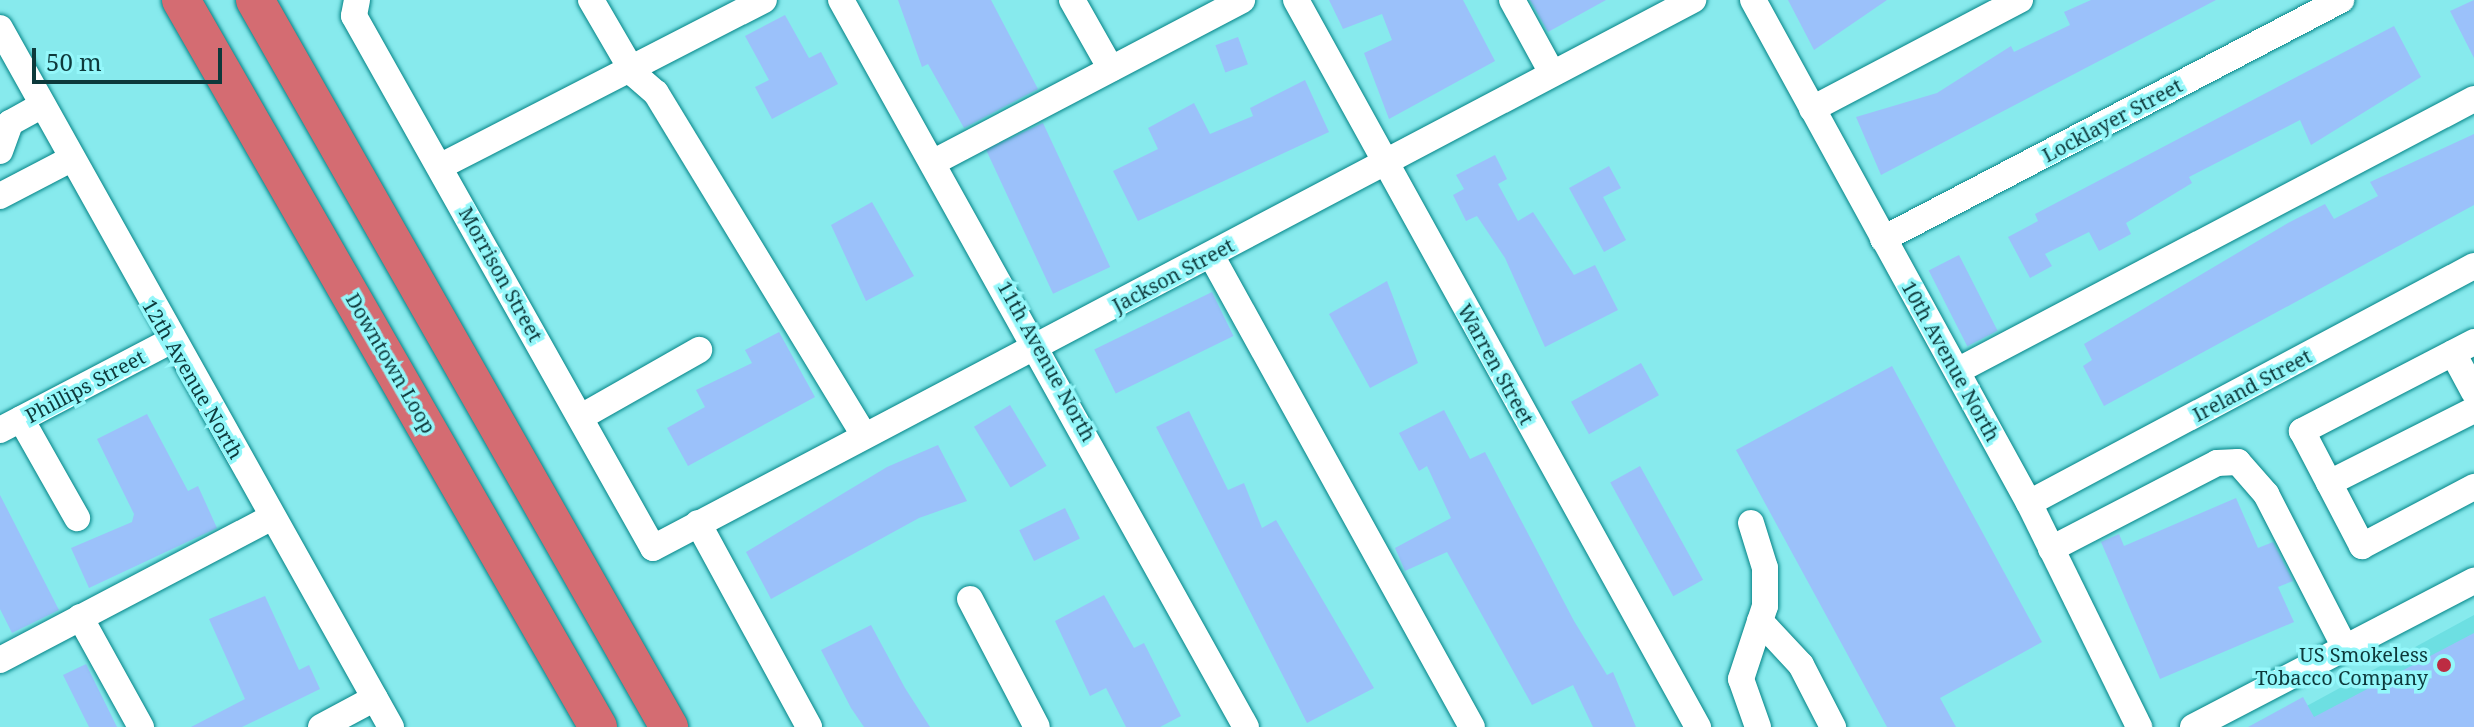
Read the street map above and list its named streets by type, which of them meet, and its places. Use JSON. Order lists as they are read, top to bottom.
{
  "streets": {
    "highway": ["Downtown Loop"],
    "street": [
      "Locklayer Street",
      "Morrison Street",
      "Jackson Street",
      "11th Avenue North",
      "10th Avenue North",
      "Warren Street",
      "12th Avenue North",
      "Ireland Street",
      "Phillips Street"
    ]
  },
  "crossings": [
    ["Locklayer Street", "10th Avenue North"],
    ["Morrison Street", "Jackson Street"],
    ["Jackson Street", "11th Avenue North"],
    ["Jackson Street", "Warren Street"],
    ["10th Avenue North", "Ireland Street"],
    ["12th Avenue North", "Phillips Street"]
  ],
  "places": ["US Smokeless Tobacco Company"],
  "scale_bar": "50 m"
}
